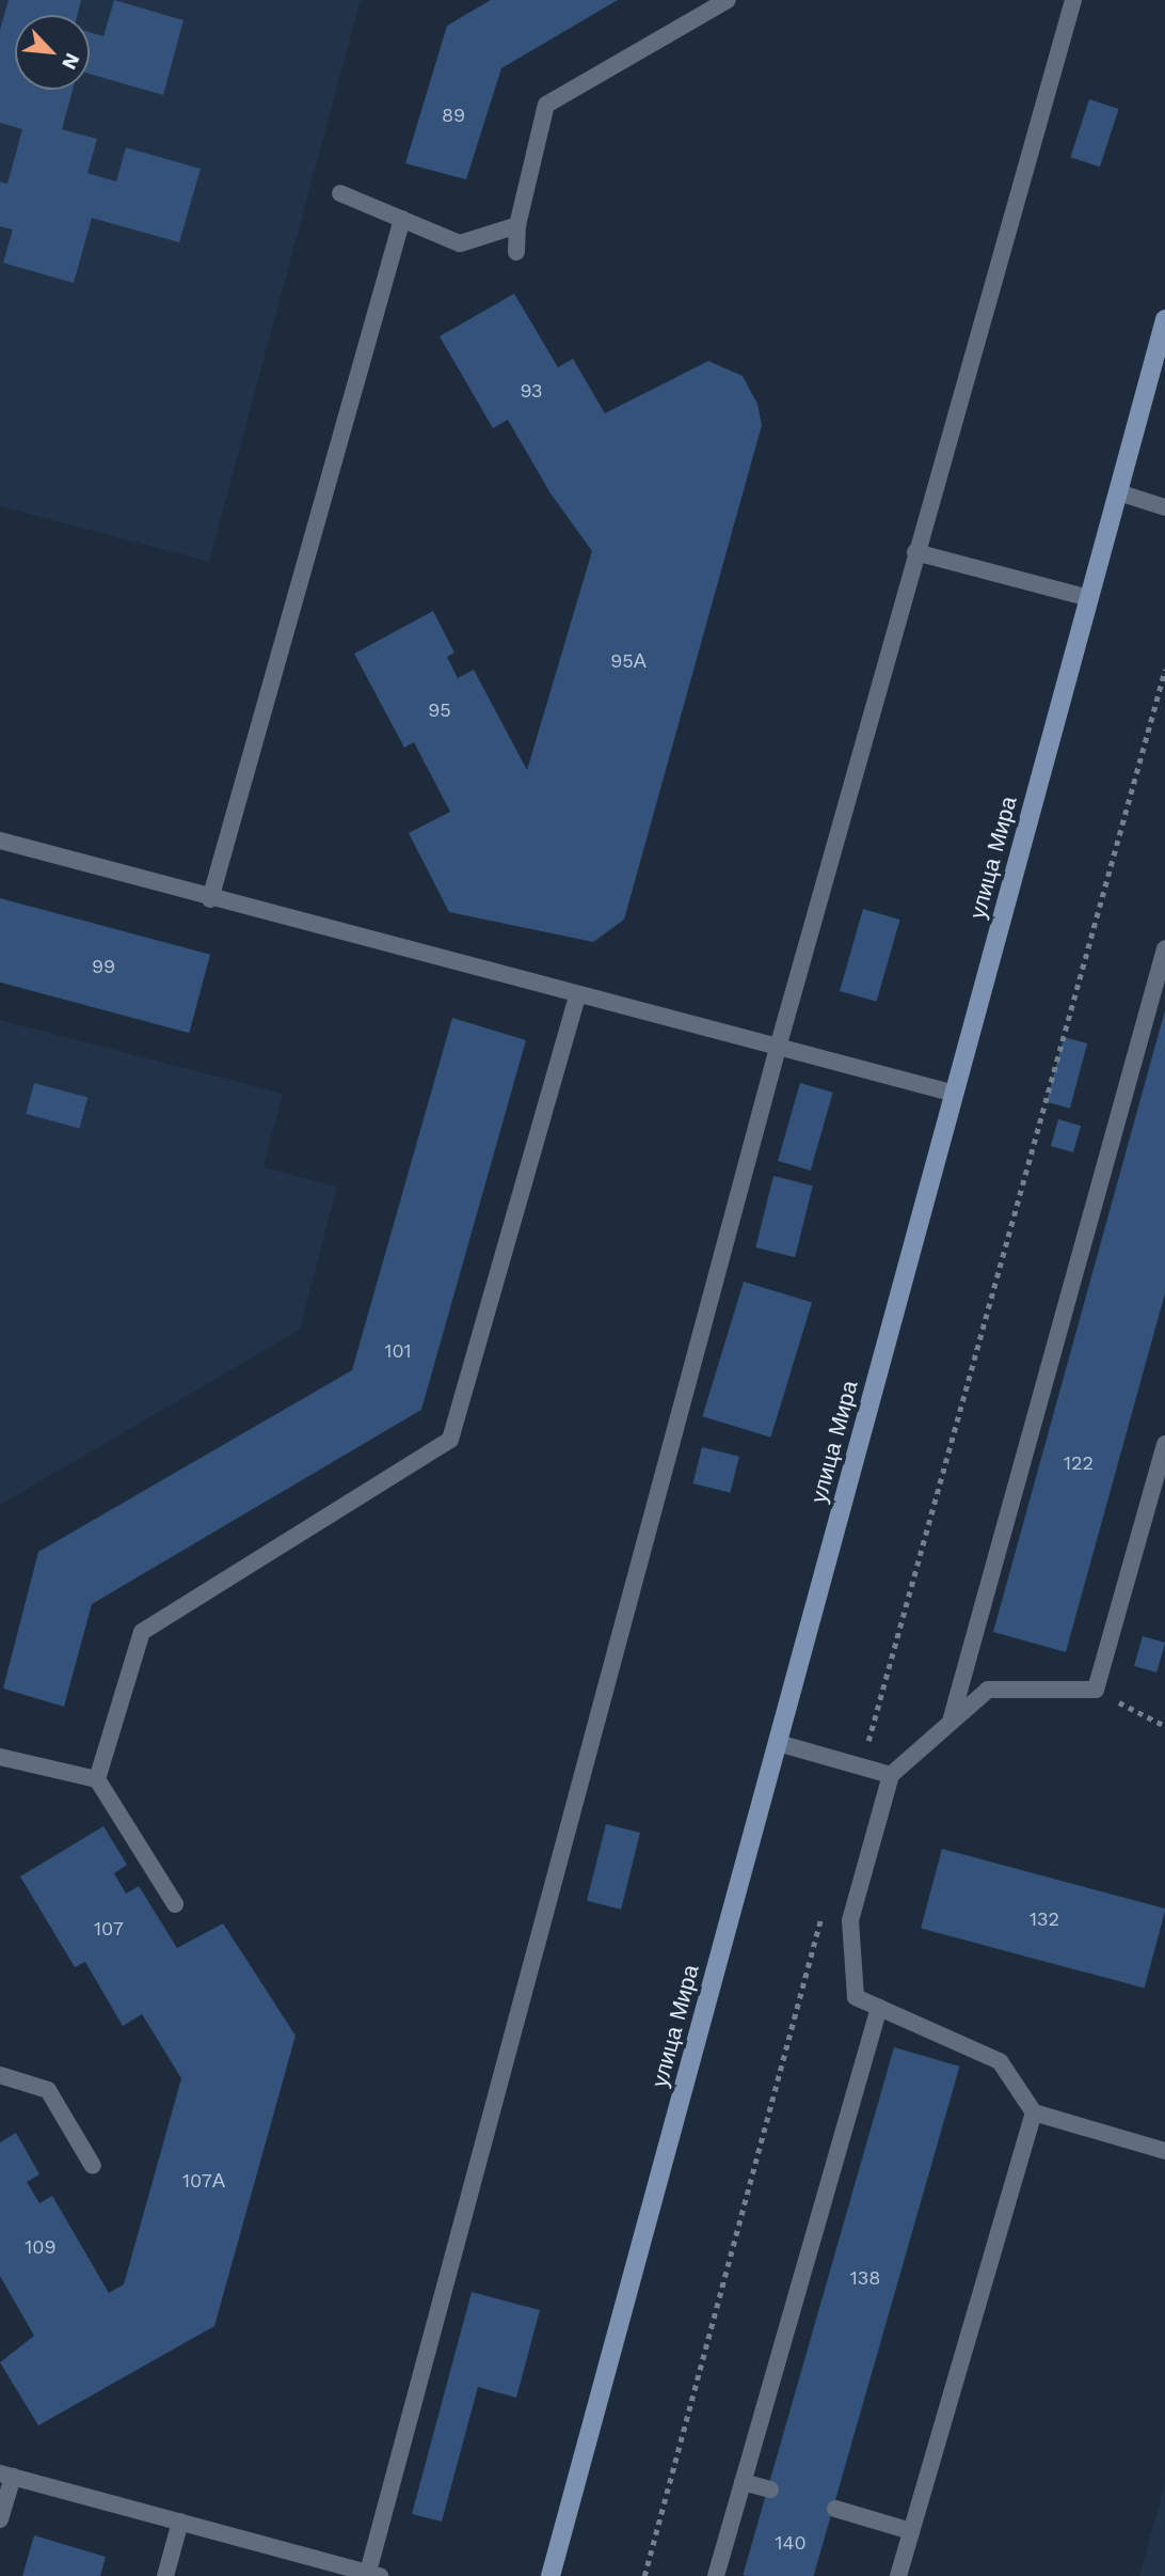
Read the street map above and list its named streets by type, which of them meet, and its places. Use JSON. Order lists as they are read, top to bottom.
{
  "streets": {
    "main road": ["улица Мира"]
  },
  "house_numbers": [
    "89",
    "93",
    "95А",
    "95",
    "99",
    "101",
    "122",
    "132",
    "107",
    "107А",
    "109",
    "138",
    "140"
  ],
  "north": "bottom right"
}
